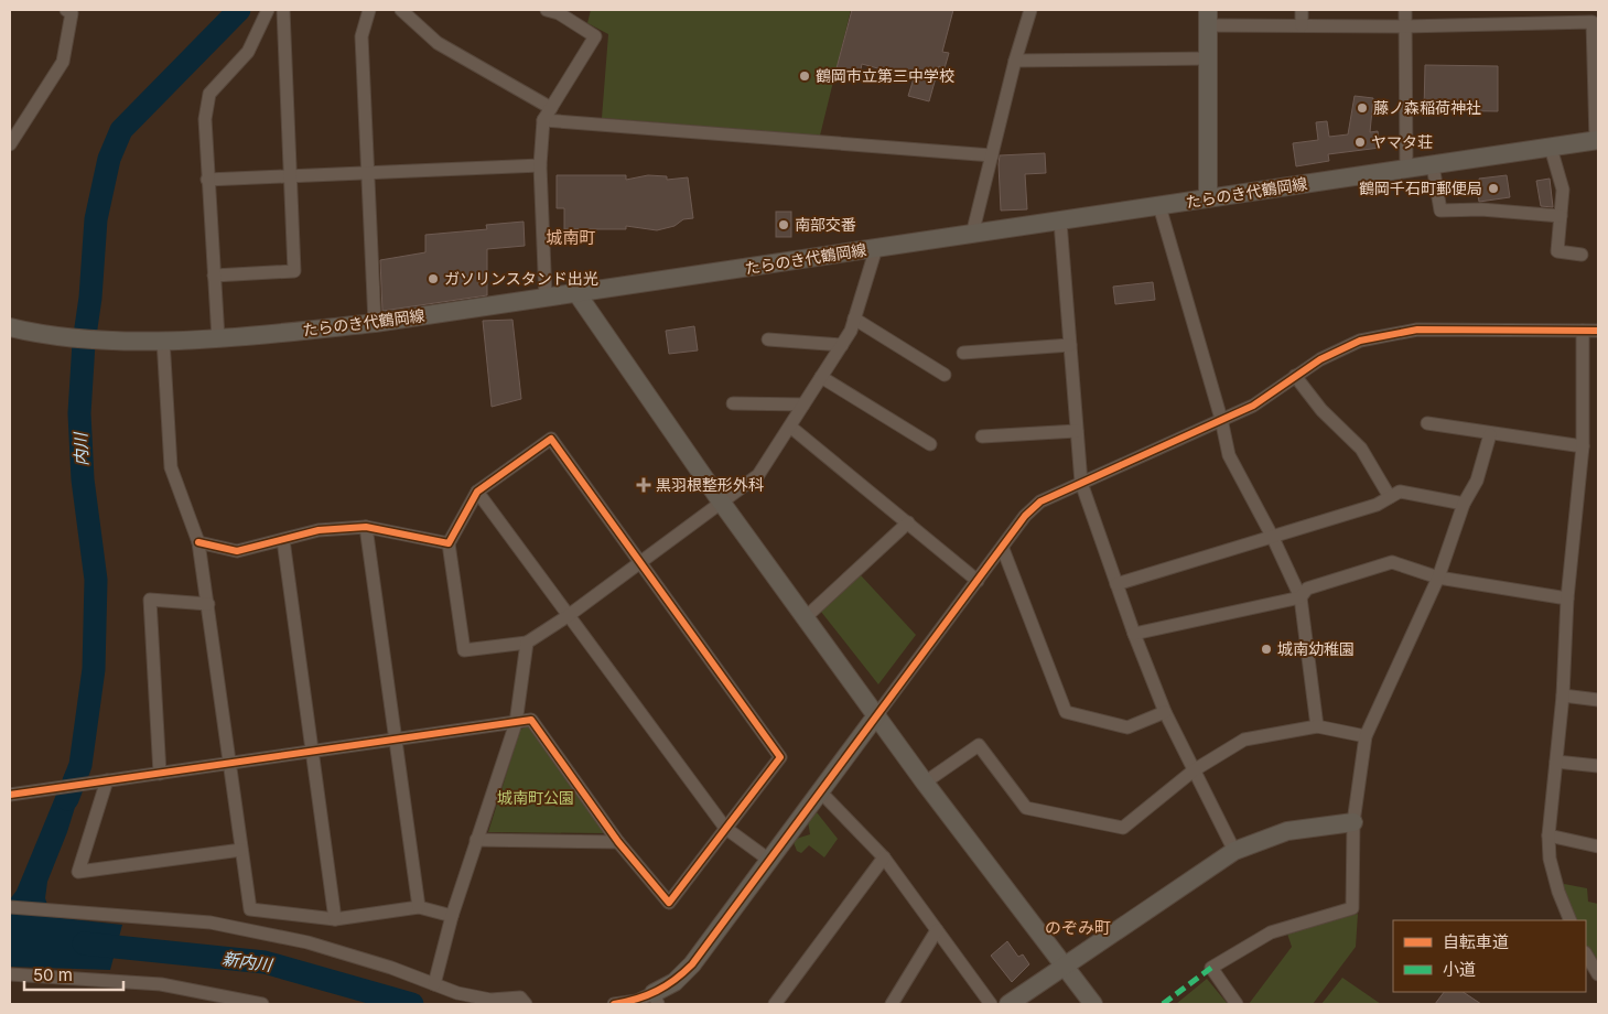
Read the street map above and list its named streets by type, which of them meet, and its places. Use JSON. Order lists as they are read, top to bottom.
{
  "streets": {
    "street": ["たらのき代鶴岡線"]
  },
  "districts": ["城南町", "のぞみ町"],
  "water": ["内川", "新内川"],
  "parks": ["城南町公園"],
  "places": {
    "other": [
      "鶴岡市立第三中学校",
      "藤ノ森稲荷神社",
      "ヤマタ荘",
      "鶴岡千石町郵便局",
      "南部交番",
      "ガソリンスタンド出光",
      "城南幼稚園"
    ],
    "health": ["黒羽根整形外科"]
  },
  "legend": ["自転車道", "小道"],
  "scale_bar": "50 m"
}
